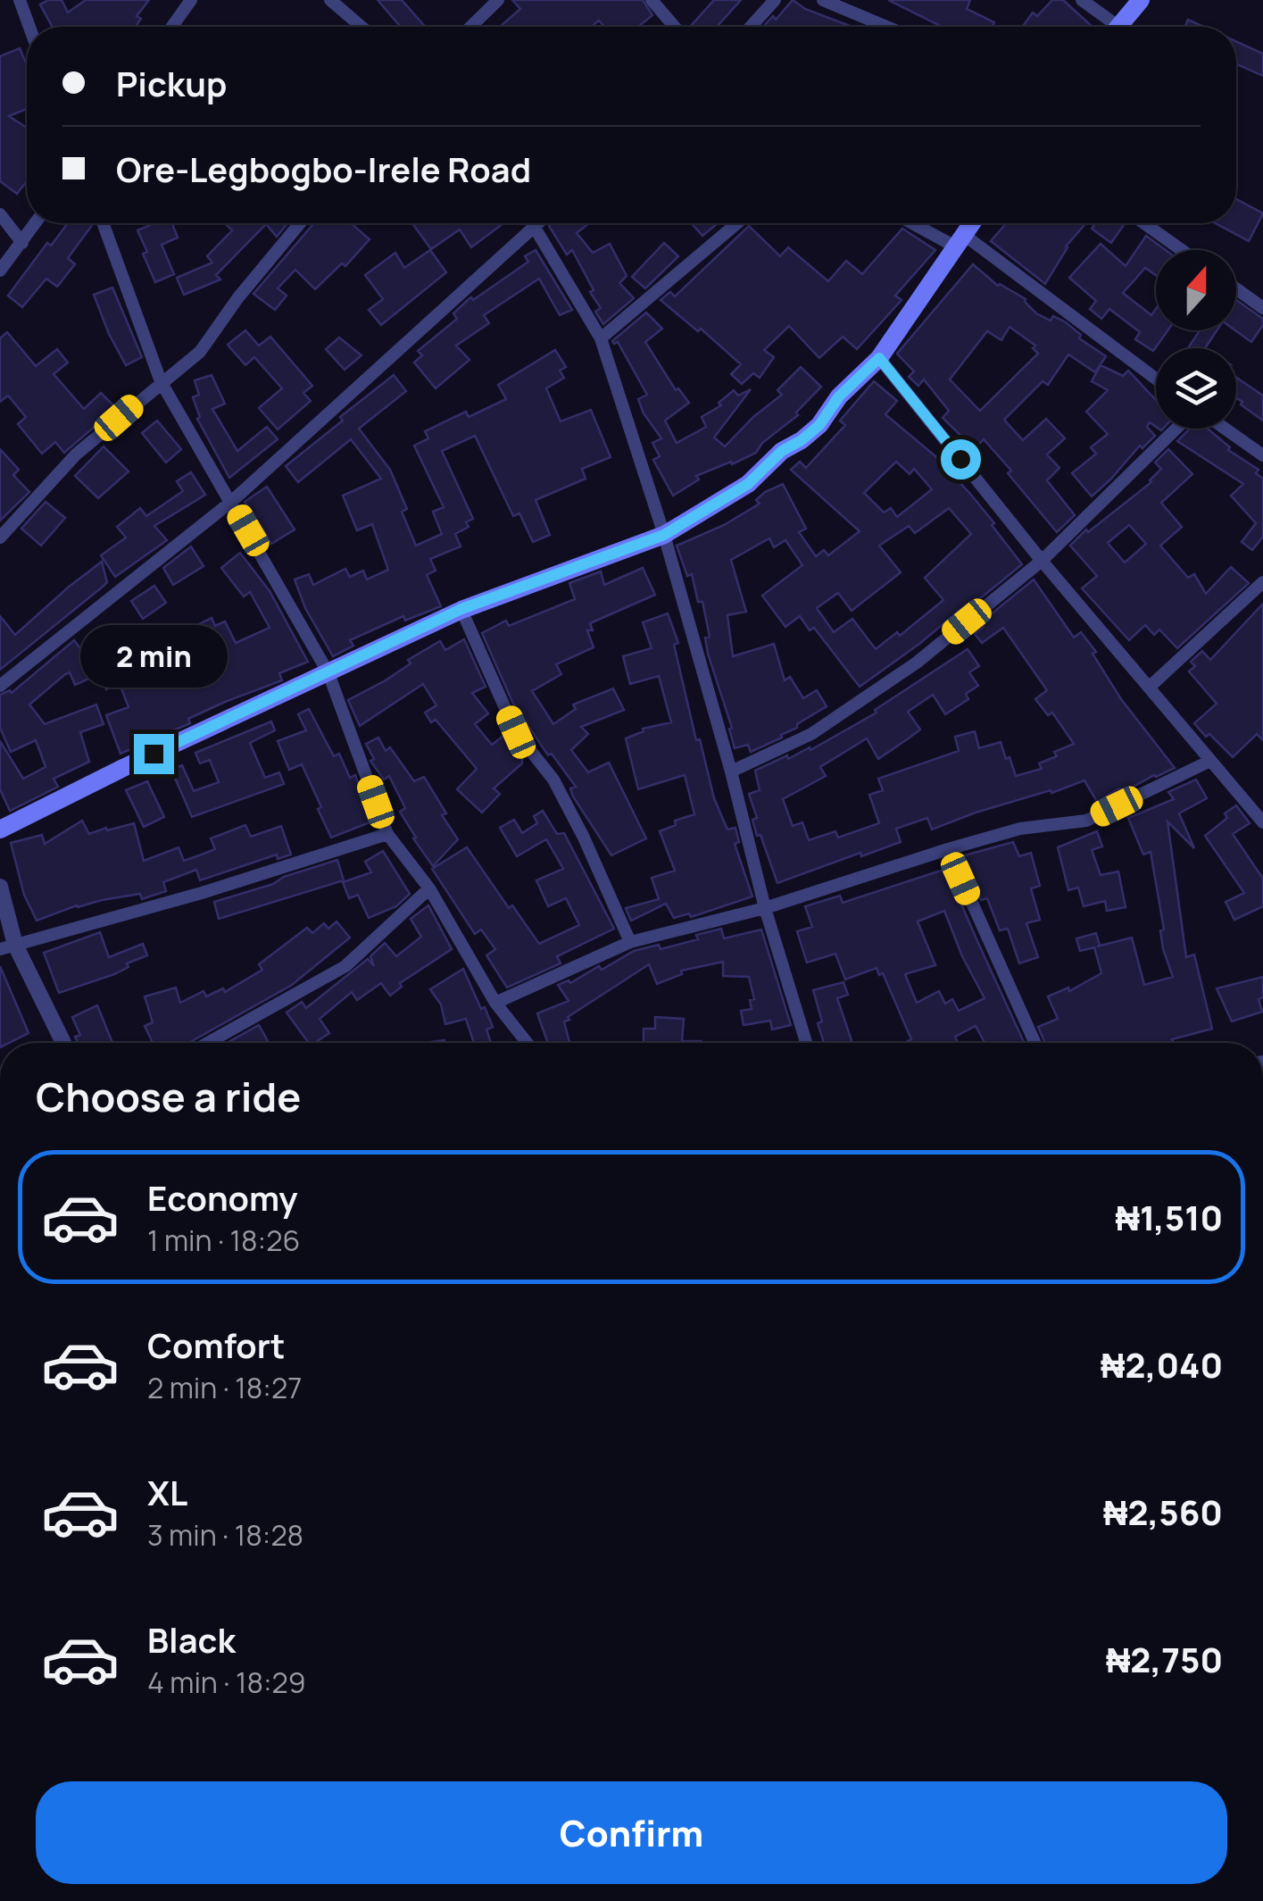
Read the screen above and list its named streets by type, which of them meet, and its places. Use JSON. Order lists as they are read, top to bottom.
{
  "north": "top",
  "page": {
    "banner": ["Pickup", "Ore-Legbogbo-Irele Road"],
    "bubble": "2 min",
    "heading": "Choose a ride",
    "list": [
      {
        "name": "Economy",
        "note": "1 min · 18:26",
        "value": "₦1,510"
      },
      {
        "name": "Comfort",
        "note": "2 min · 18:27",
        "value": "₦2,040"
      },
      {
        "name": "XL",
        "note": "3 min · 18:28",
        "value": "₦2,560"
      },
      {
        "name": "Black",
        "note": "4 min · 18:29",
        "value": "₦2,750"
      }
    ],
    "buttons": "Confirm"
  }
}
